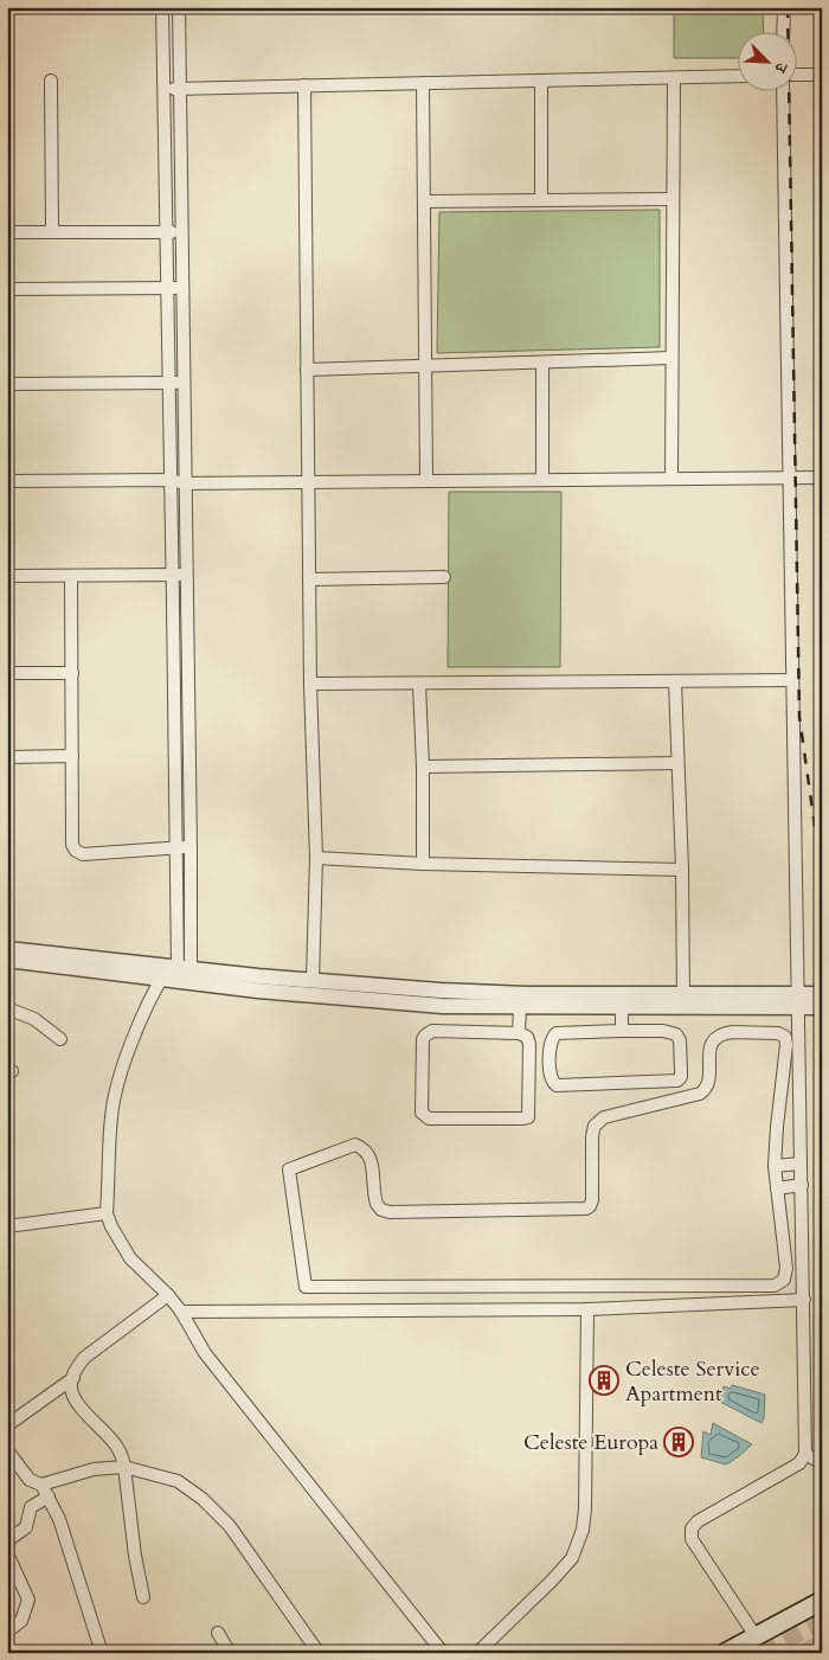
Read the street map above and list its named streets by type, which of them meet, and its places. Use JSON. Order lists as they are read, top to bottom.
{
  "places": {
    "building": ["Celeste Service Apartment", "Celeste Europa"]
  },
  "north": "bottom right"
}
